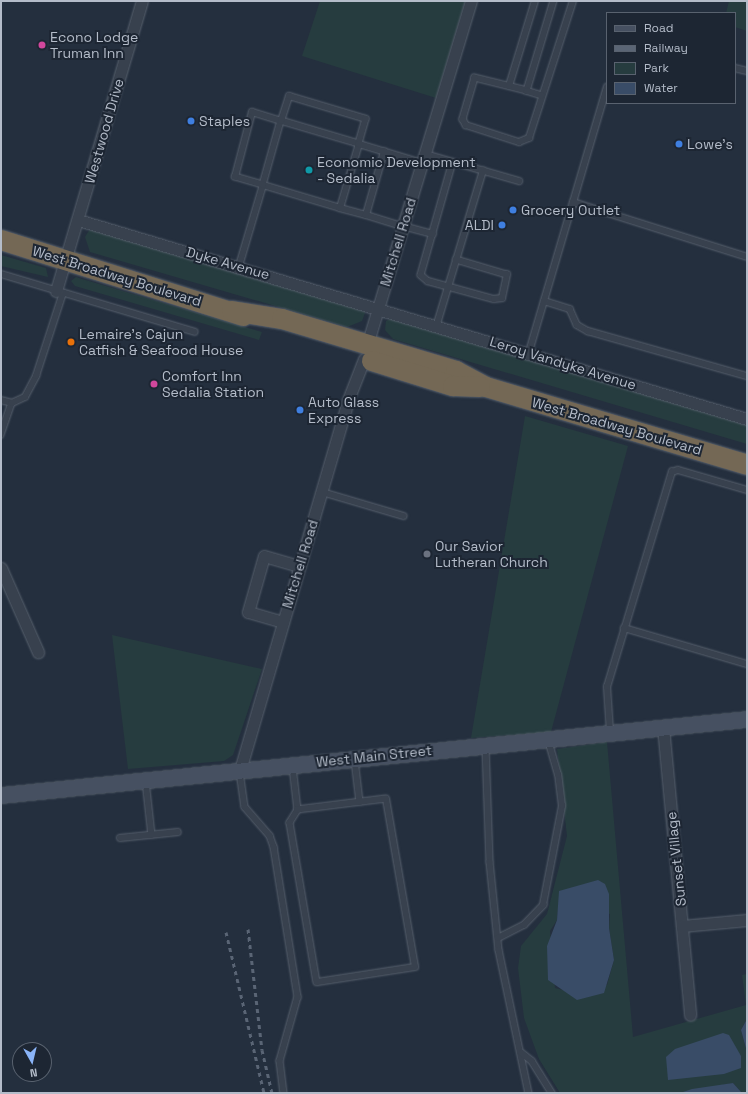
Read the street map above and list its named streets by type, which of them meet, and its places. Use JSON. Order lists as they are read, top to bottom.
{
  "streets": {
    "highway": ["West Broadway Boulevard"],
    "main road": ["West Main Street"],
    "street": [
      "Westwood Drive",
      "Mitchell Road",
      "Dyke Avenue",
      "Leroy Vandyke Avenue",
      "Sunset Village"
    ]
  },
  "crossings": [
    ["Westwood Drive", "Dyke Avenue"],
    ["Westwood Drive", "West Broadway Boulevard"],
    ["Mitchell Road", "Dyke Avenue"],
    ["Mitchell Road", "West Broadway Boulevard"],
    ["Mitchell Road", "Leroy Vandyke Avenue"],
    ["Mitchell Road", "West Main Street"],
    ["Dyke Avenue", "Leroy Vandyke Avenue"],
    ["West Main Street", "Sunset Village"]
  ],
  "places": [
    "Econo Lodge Truman Inn",
    "Staples",
    "Lowe's",
    "Economic Development - Sedalia",
    "Grocery Outlet",
    "ALDI",
    "Lemaire's Cajun Catfish & Seafood House",
    "Comfort Inn Sedalia Station",
    "Auto Glass Express",
    "Our Savior Lutheran Church"
  ],
  "legend": [
    "Road",
    "Railway",
    "Park",
    "Water"
  ],
  "north": "bottom"
}
